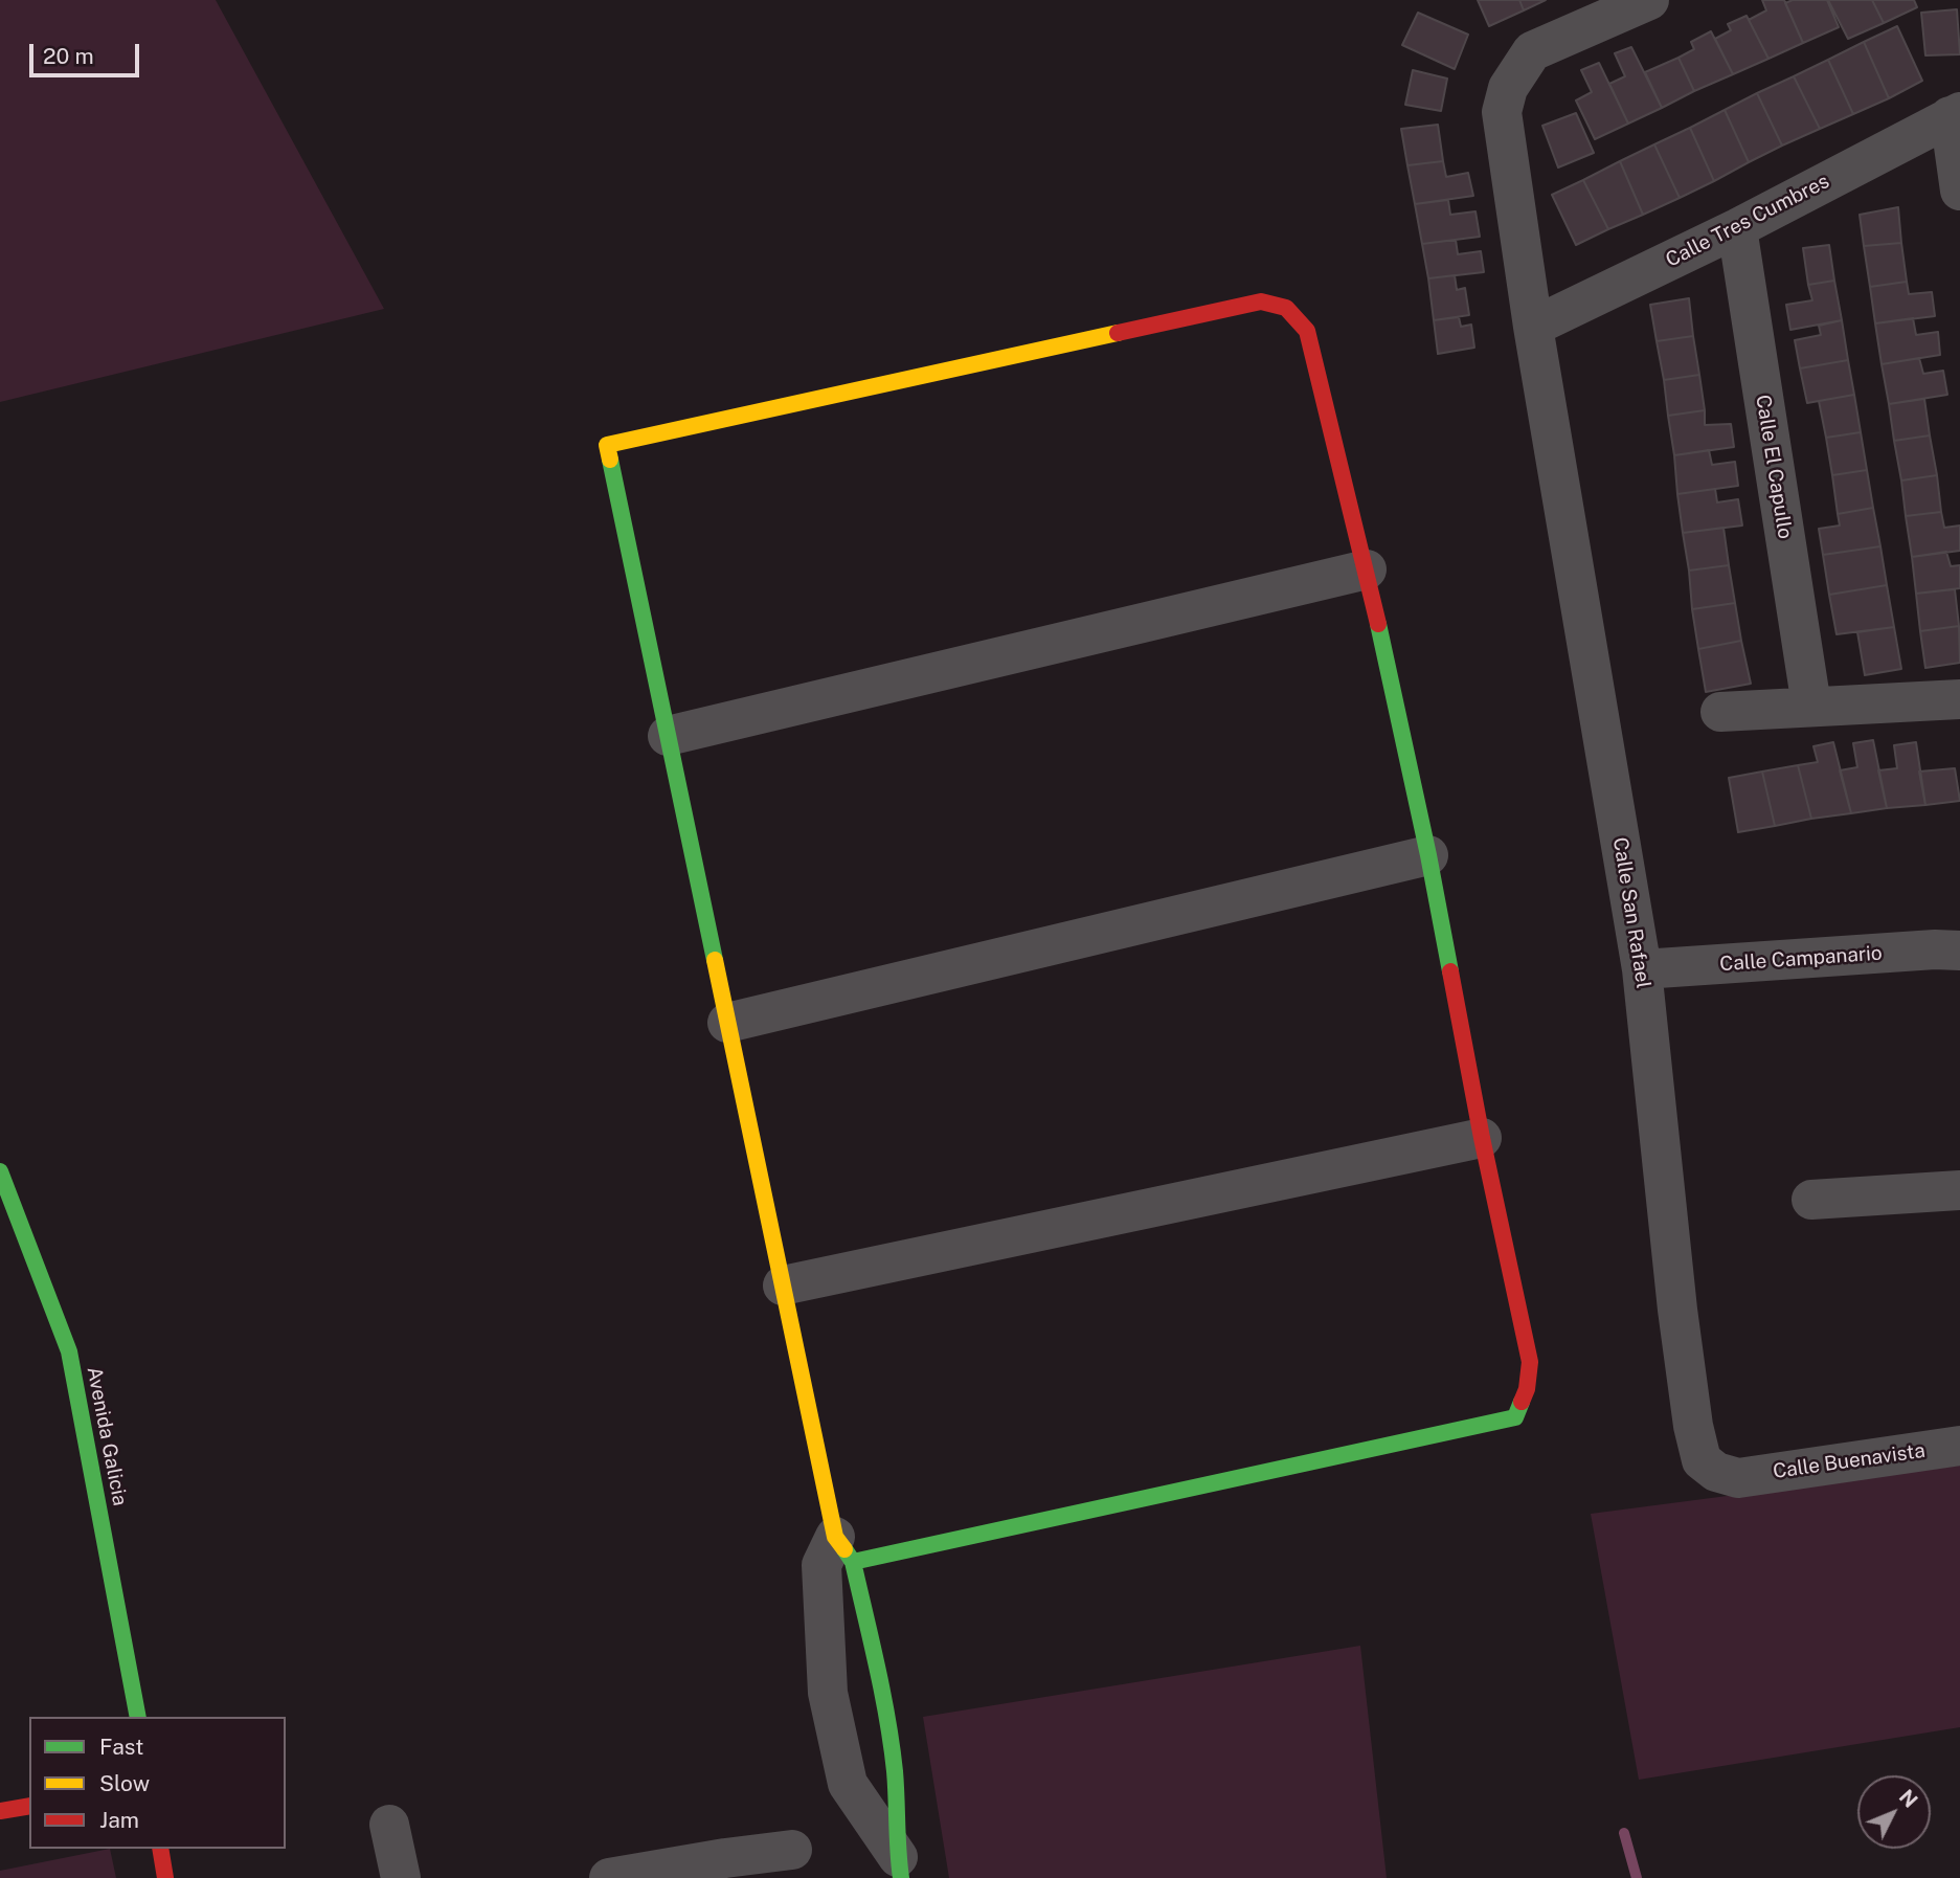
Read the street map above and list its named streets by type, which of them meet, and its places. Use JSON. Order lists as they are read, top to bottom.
{
  "streets": {
    "street": [
      "Calle Tres Cumbres",
      "Calle El Capullo",
      "Calle San Rafael",
      "Calle Campanario",
      "Avenida Galicia",
      "Calle Buenavista"
    ]
  },
  "crossings": [
    ["Calle Tres Cumbres", "Calle El Capullo"],
    ["Calle Tres Cumbres", "Calle San Rafael"],
    ["Calle San Rafael", "Calle Campanario"],
    ["Calle San Rafael", "Calle Buenavista"]
  ],
  "legend": ["Fast", "Slow", "Jam"],
  "scale_bar": "20 m",
  "north": "top right"
}
